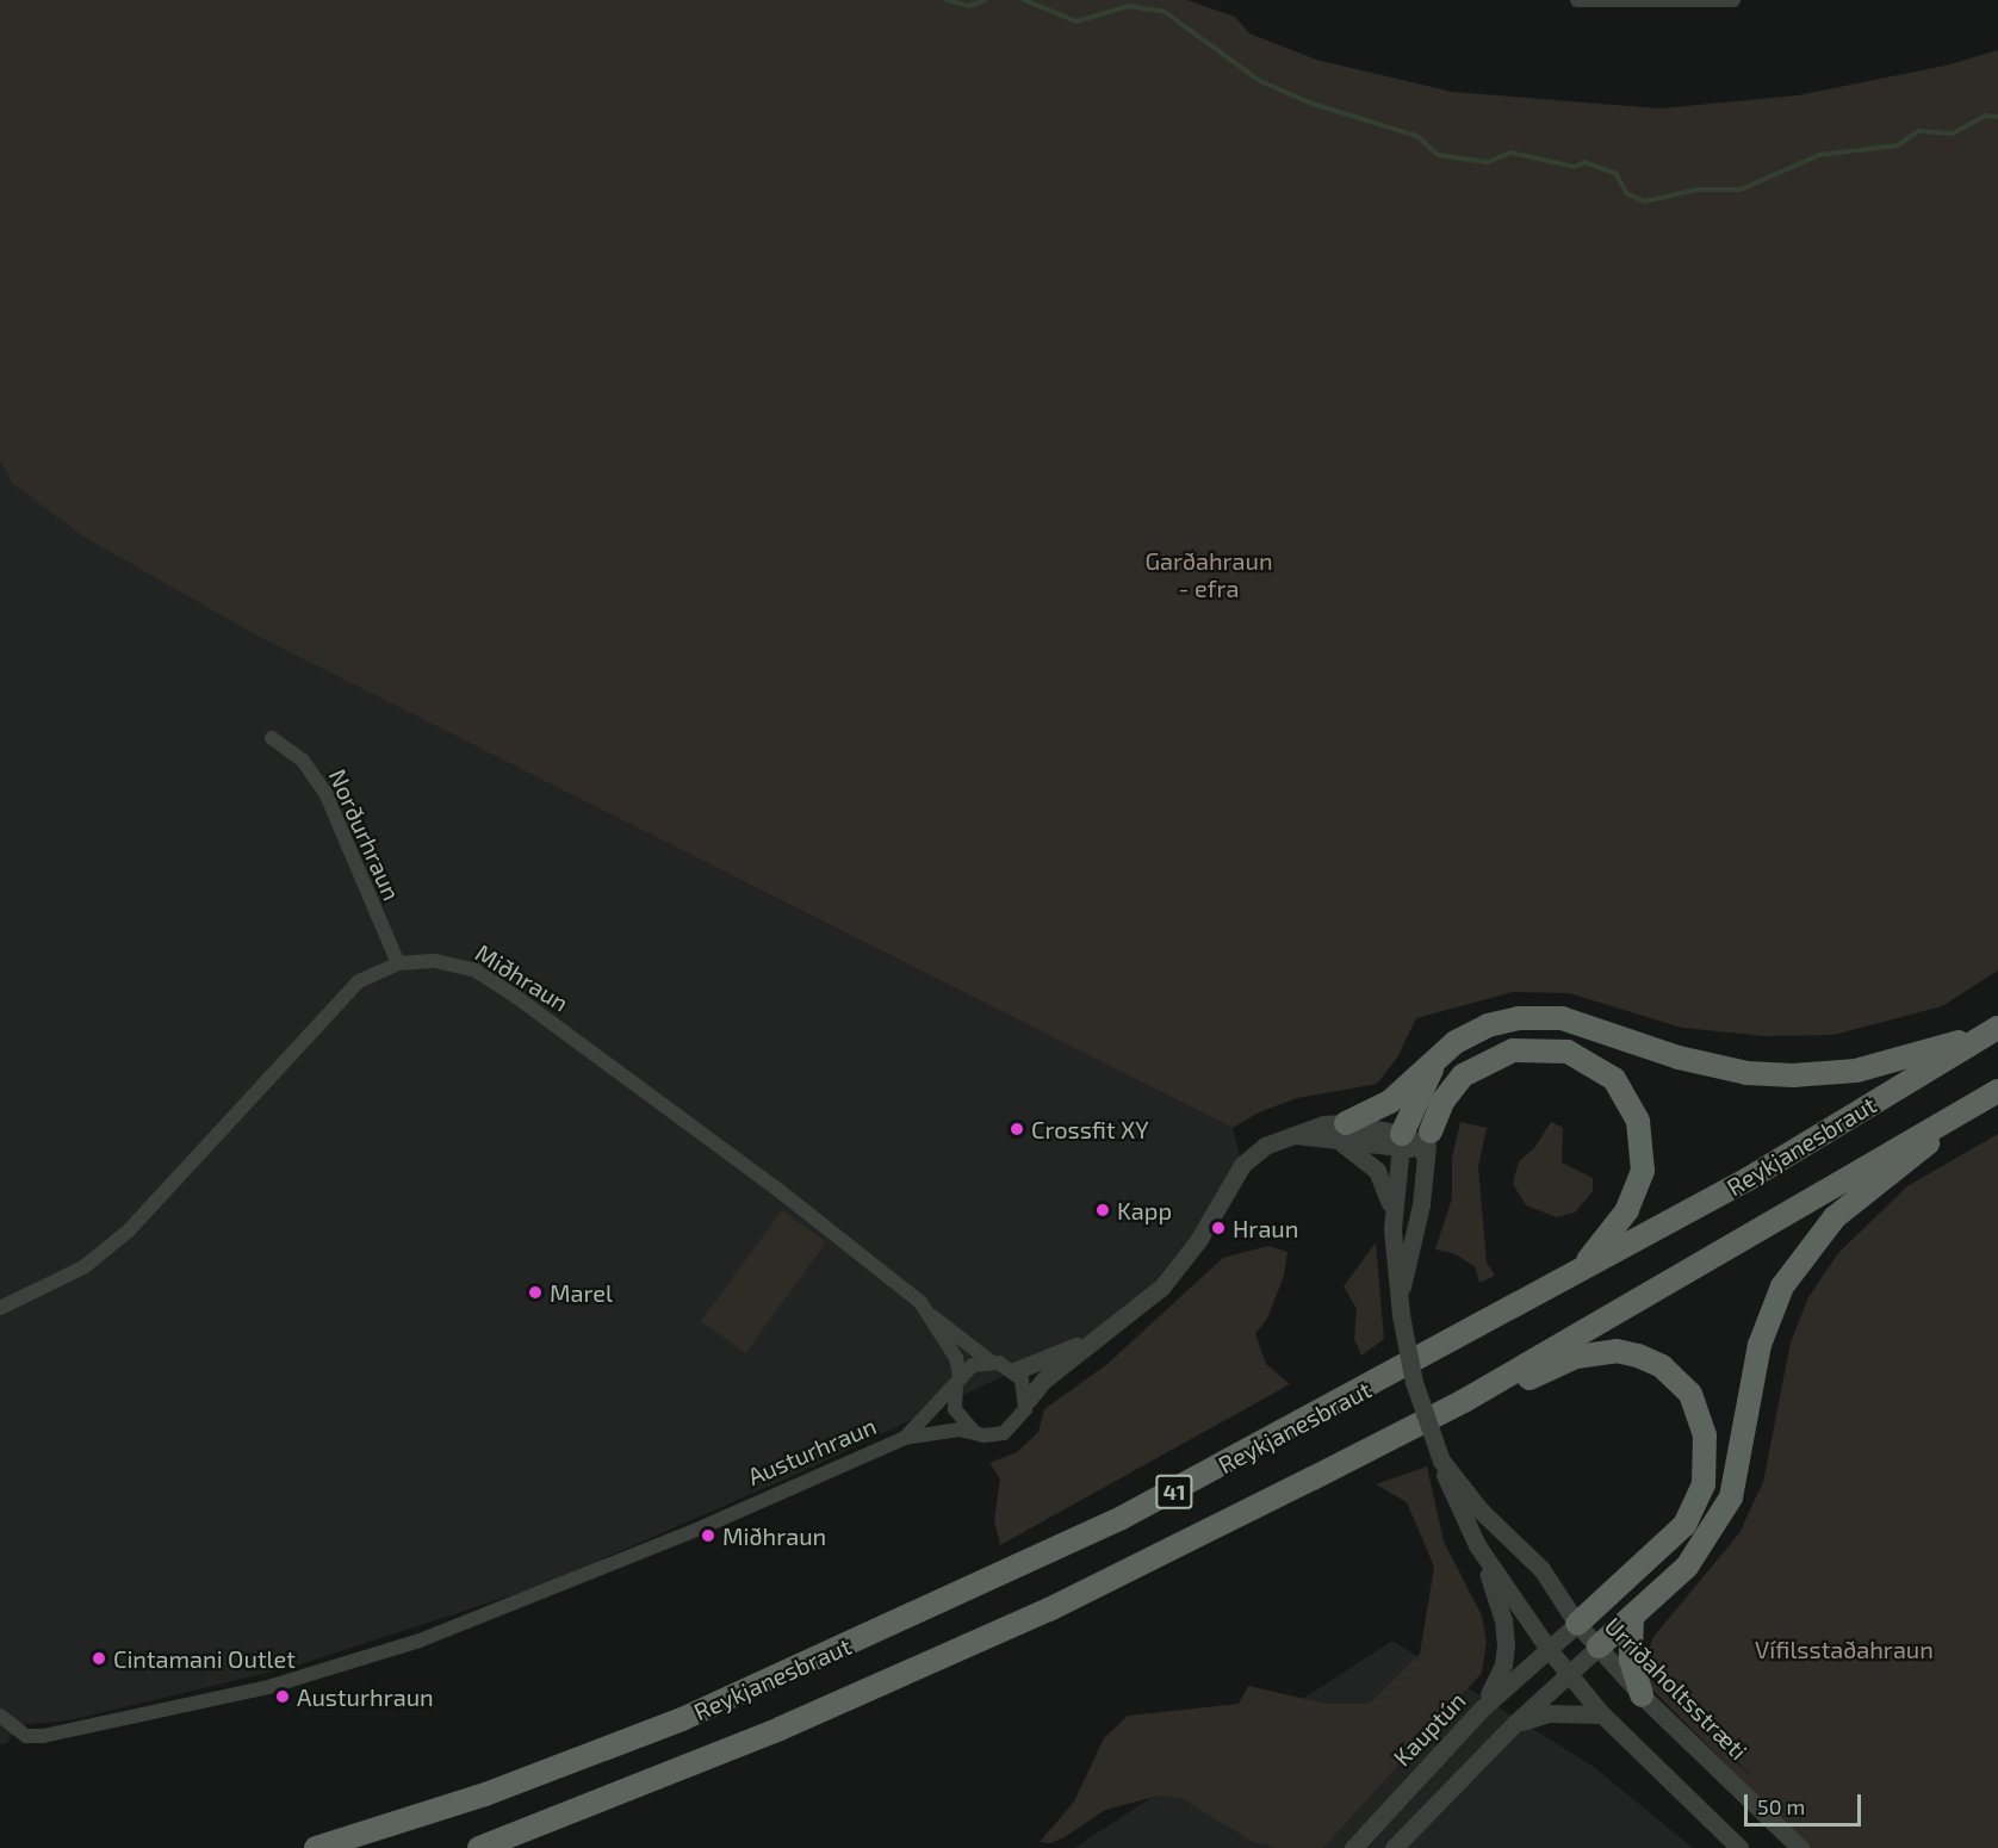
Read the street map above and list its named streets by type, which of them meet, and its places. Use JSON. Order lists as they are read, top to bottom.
{
  "streets": {
    "highway": ["Reykjanesbraut", "41"],
    "street": [
      "Norðurhraun",
      "Miðhraun",
      "Austurhraun",
      "Urriðaholtsstræti",
      "Kauptún"
    ]
  },
  "crossings": [
    ["Norðurhraun", "Miðhraun"],
    ["Miðhraun", "Austurhraun"],
    ["Urriðaholtsstræti", "Kauptún"]
  ],
  "parks": ["Garðahraun - efra", "Vífilsstaðahraun"],
  "places": [
    "Crossfit XY",
    "Kapp",
    "Hraun",
    "Marel",
    "Miðhraun",
    "Cintamani Outlet",
    "Austurhraun"
  ],
  "scale_bar": "50 m"
}
